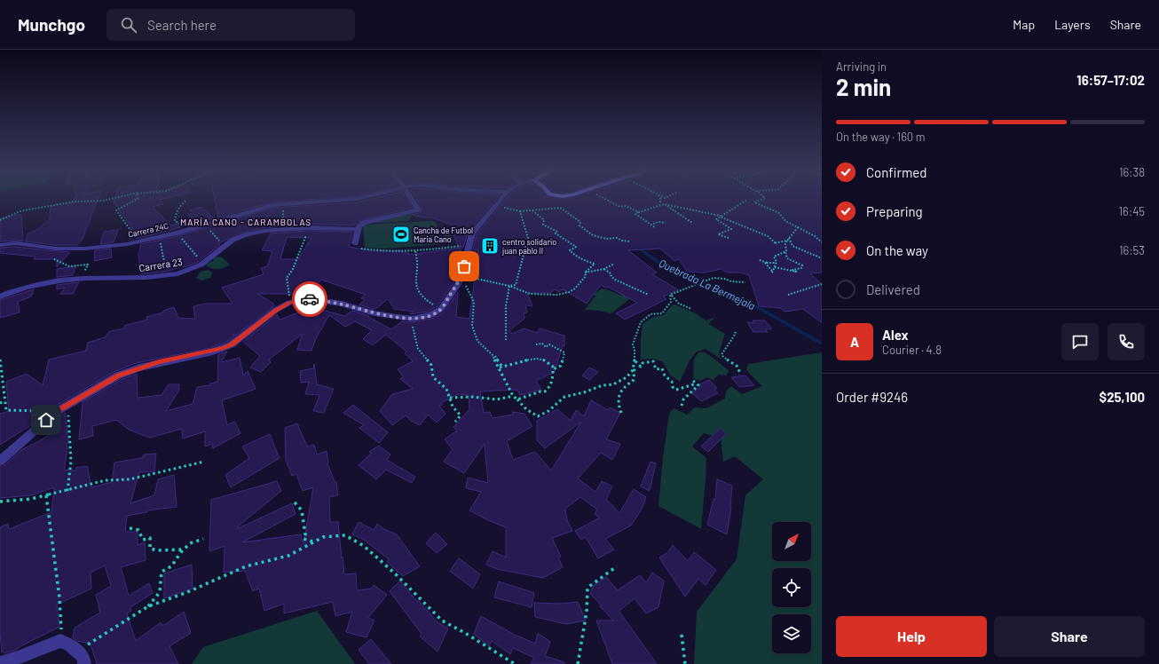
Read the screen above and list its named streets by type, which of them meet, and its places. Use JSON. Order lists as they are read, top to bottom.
{
  "streets": {
    "street": ["Carrera 24C", "Carrera 23"]
  },
  "districts": ["MARÍA CANO - CARAMBOLAS"],
  "water": ["Quebrada La Bermejala"],
  "places": {
    "sports": ["Cancha de Futbol Maria Cano"],
    "building": ["centro solidario juan pablo II"]
  },
  "north": "top right",
  "page": {
    "header": "Munchgo",
    "search": "Search here",
    "nav": ["Map", "Layers", "Share"],
    "heading": ["2 min", "Arriving in", "16:57–17:02"],
    "panel": [
      "Alex",
      "Courier · 4.8",
      "Order #9246",
      "$25,100"
    ],
    "bar": "On the way · 160 m",
    "list": [
      ["Confirmed", "16:38"],
      ["Preparing", "16:45"],
      ["On the way", "16:53"],
      "Delivered"
    ],
    "round": "A",
    "buttons": ["Help", "Share"]
  }
}
